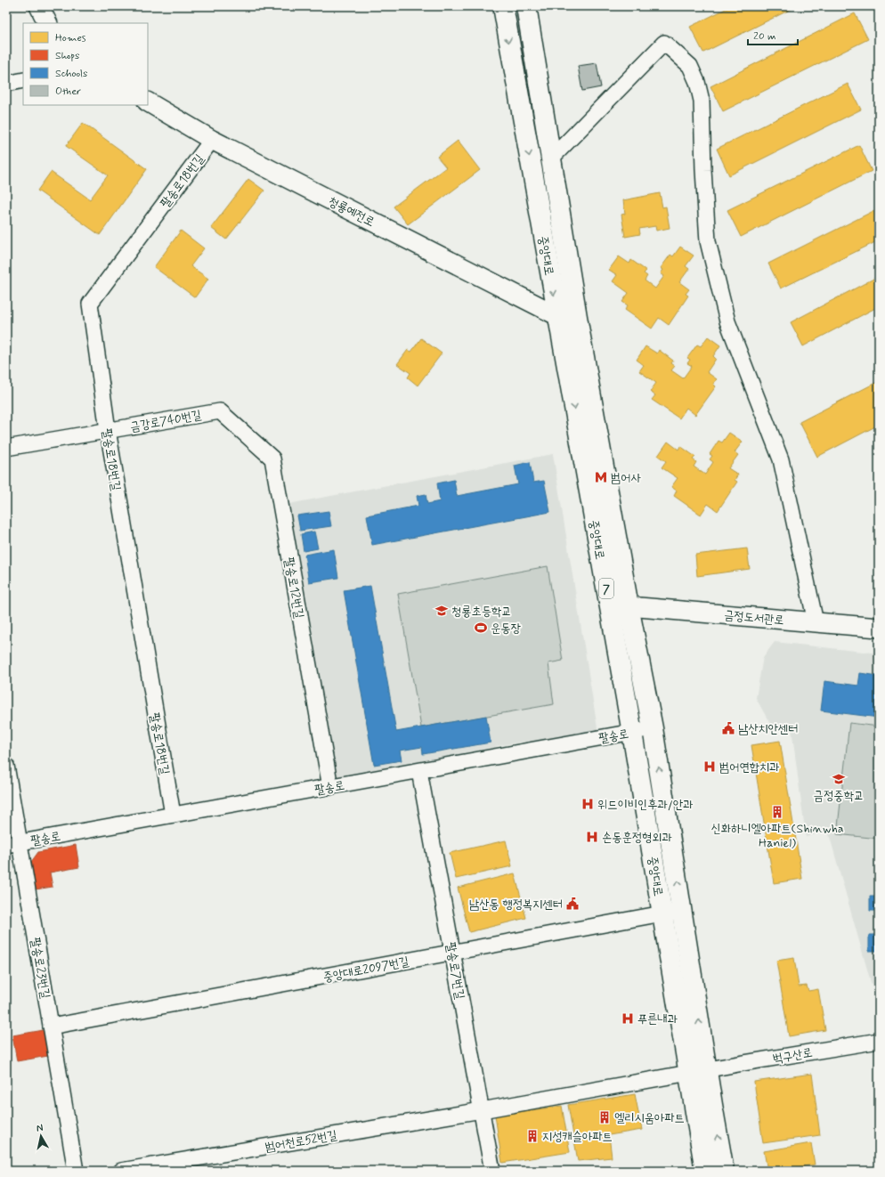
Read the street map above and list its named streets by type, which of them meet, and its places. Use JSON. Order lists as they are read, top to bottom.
{
  "streets": {
    "main road": ["중앙대로", "7"],
    "street": [
      "팔송로18번길",
      "청룡예전로",
      "금강로740번길",
      "팔송로12번길",
      "금정도서관로",
      "팔송로",
      "팔송로23번길",
      "중앙대로2097번길",
      "팔송로7번길",
      "벅구산로",
      "범어천로52번길"
    ]
  },
  "crossings": [
    ["팔송로18번길", "청룡예전로"],
    ["팔송로18번길", "금강로740번길"],
    ["팔송로18번길", "팔송로"],
    ["청룡예전로", "중앙대로"],
    ["중앙대로", "금정도서관로"],
    ["중앙대로", "팔송로"],
    ["중앙대로", "중앙대로2097번길"],
    ["중앙대로", "벅구산로"],
    ["금강로740번길", "팔송로12번길"],
    ["팔송로12번길", "팔송로"],
    ["팔송로", "팔송로23번길"],
    ["팔송로", "팔송로7번길"],
    ["팔송로23번길", "중앙대로2097번길"],
    ["중앙대로2097번길", "팔송로7번길"],
    ["팔송로7번길", "범어천로52번길"]
  ],
  "places": {
    "metro station": ["범어사"],
    "school or university": ["청룡초등학교", "금정중학교"],
    "sports": ["운동장"],
    "public building": ["남산치안센터", "남산동 행정복지센터"],
    "hospital": [
      "범어연합치과",
      "위드이비인후과/안과",
      "손동훈정형외과",
      "푸른내과"
    ],
    "building": ["신화하니엘아파트(Shinwha Haniel)", "엘리시움아파트", "지성캐슬아파트"]
  },
  "legend": [
    "Homes",
    "Shops",
    "Schools",
    "Other"
  ],
  "scale_bar": "20 m",
  "north": "top"
}
